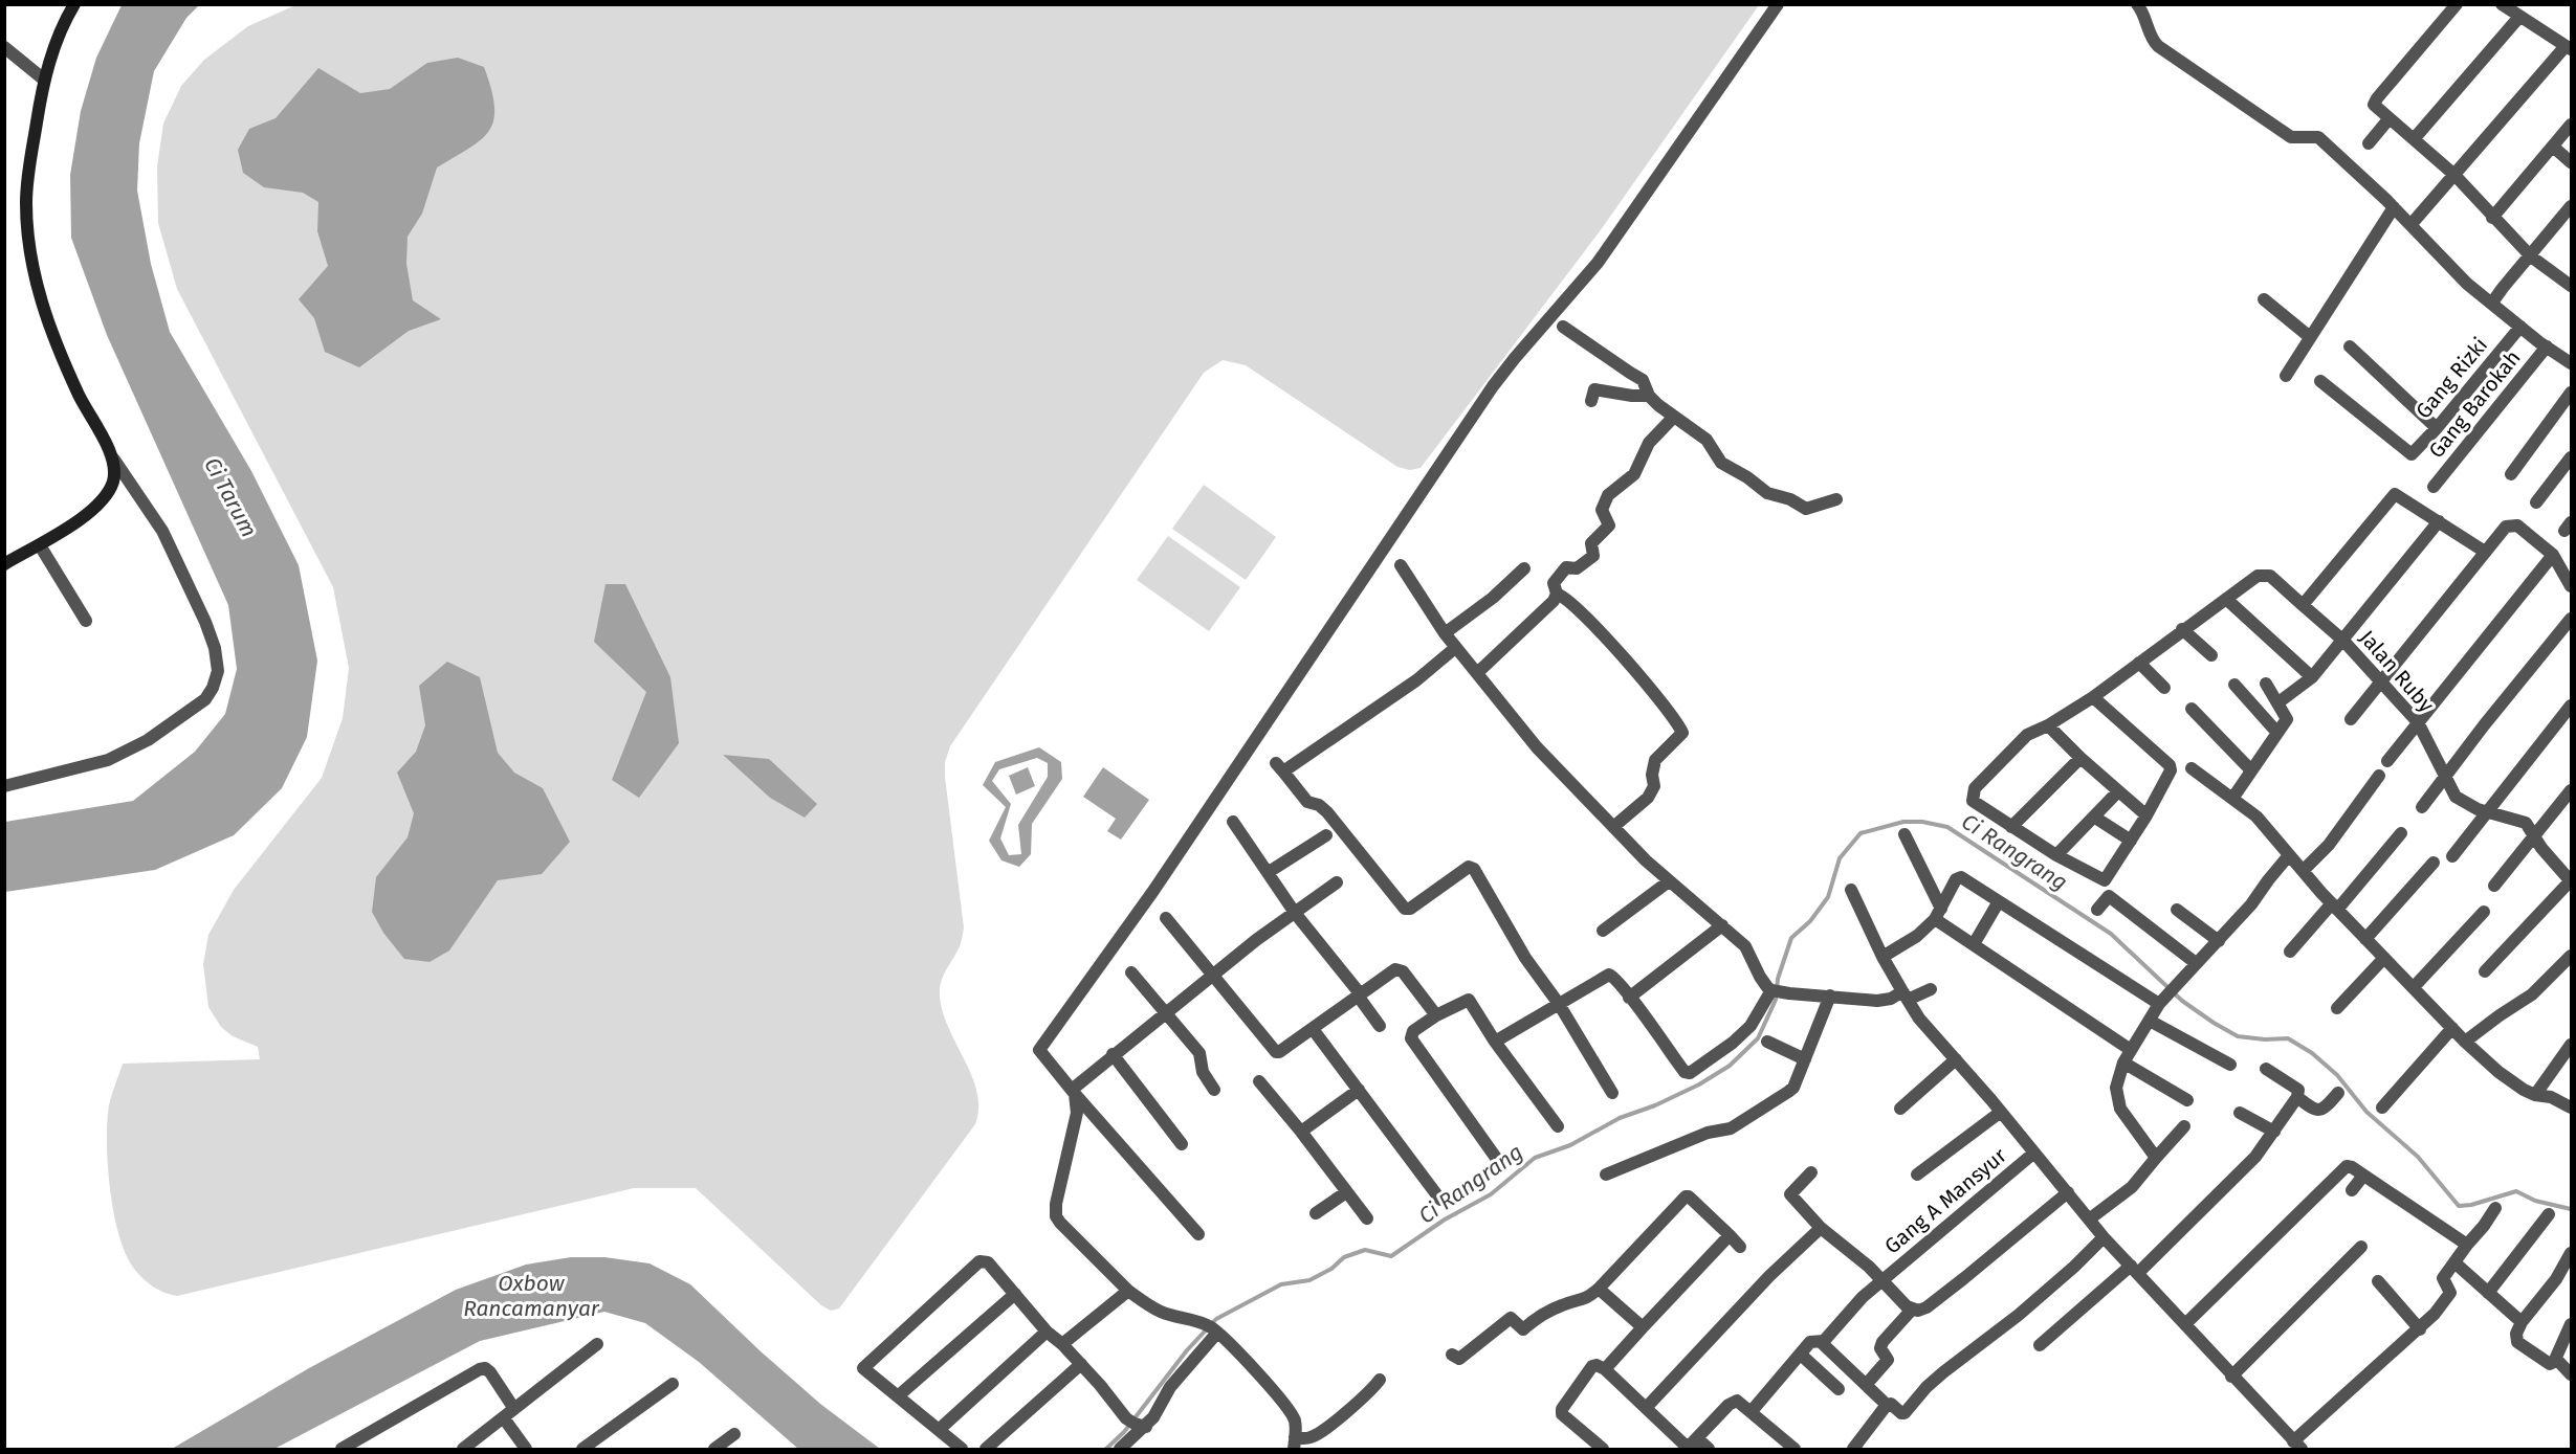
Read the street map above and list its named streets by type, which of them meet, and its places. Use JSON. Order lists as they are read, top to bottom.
{
  "streets": {
    "street": [
      "Gang Rizki",
      "Gang Barokah",
      "Jalan Ruby",
      "Gang A Mansyur"
    ]
  },
  "water": ["Ci Tarum", "Ci Rangrang", "Oxbow Rancamanyar"]
}
